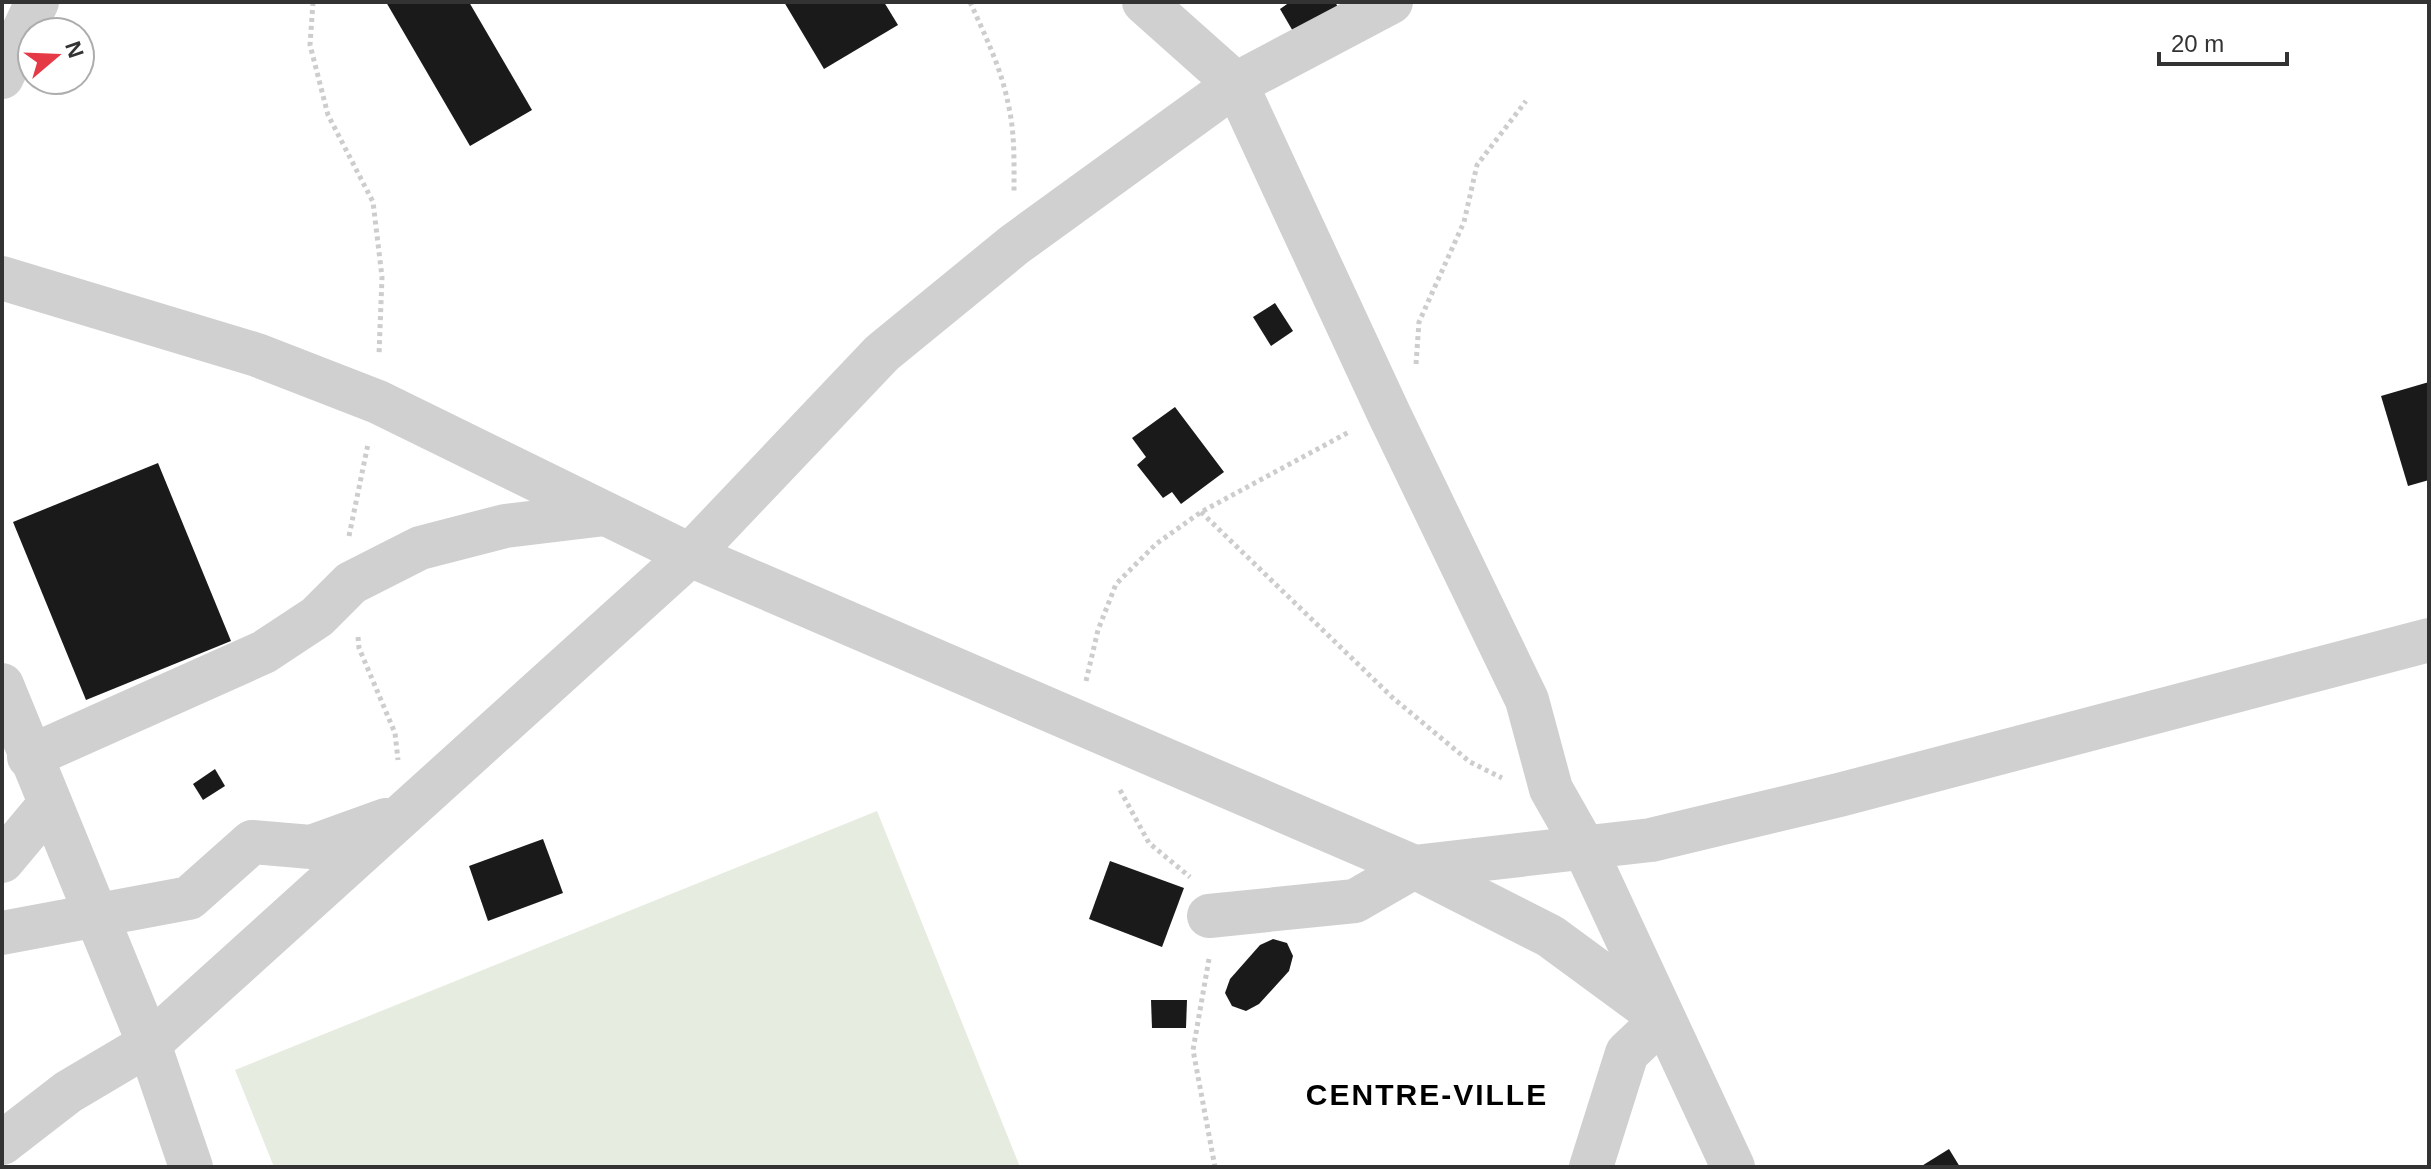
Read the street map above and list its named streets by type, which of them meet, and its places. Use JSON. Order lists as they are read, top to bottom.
{
  "districts": ["CENTRE-VILLE"],
  "scale_bar": "20 m",
  "north": "right"
}
